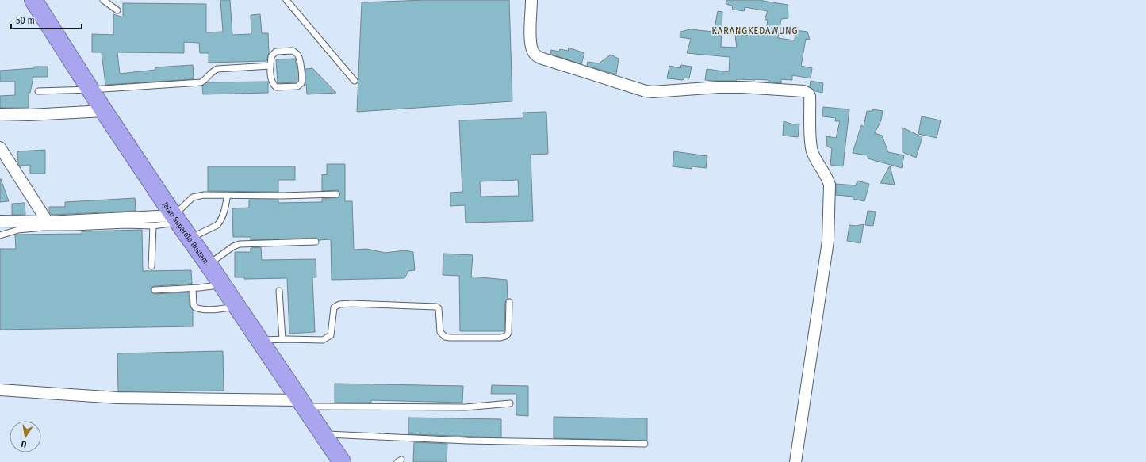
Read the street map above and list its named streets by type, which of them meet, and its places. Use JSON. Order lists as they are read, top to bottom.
{
  "streets": {
    "highway": ["Jalan Supardjo Rustam"]
  },
  "districts": ["KARANGKEDAWUNG"],
  "scale_bar": "50 m",
  "north": "bottom"
}
